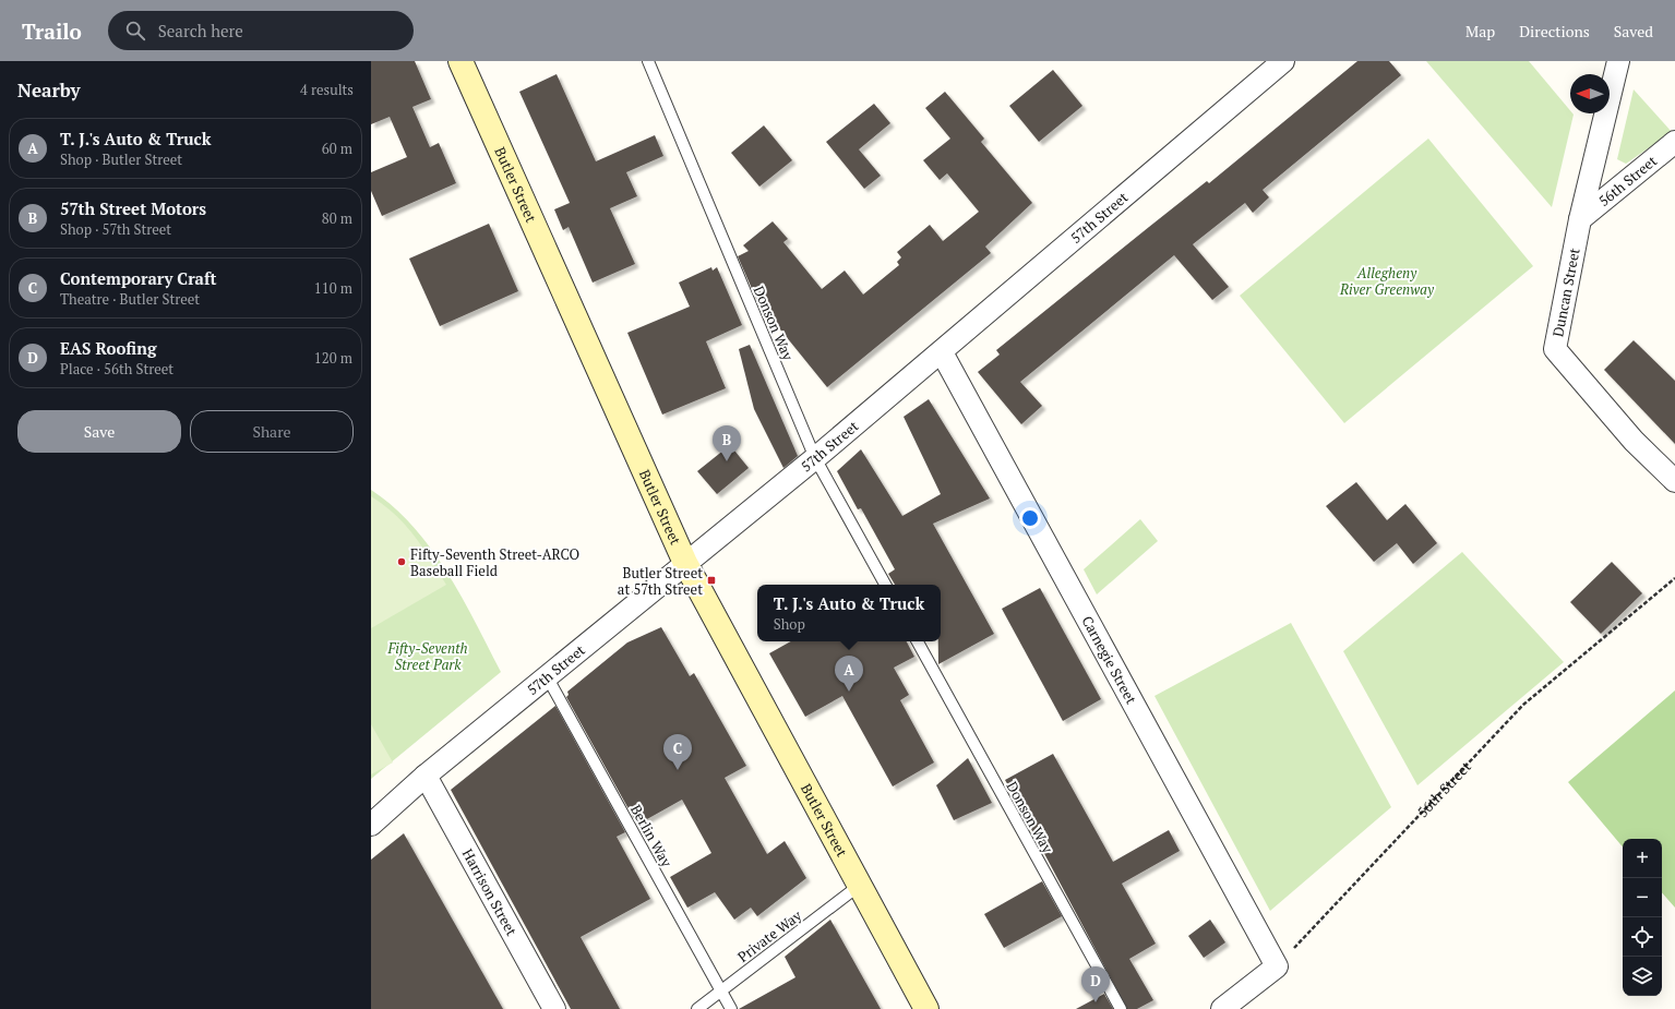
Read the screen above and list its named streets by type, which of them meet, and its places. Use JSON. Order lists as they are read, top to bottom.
{
  "streets": {
    "main road": ["Butler Street"],
    "street": [
      "56th Street",
      "57th Street",
      "Duncan Street",
      "Carnegie Street",
      "Harrison Street"
    ],
    "lane": ["Donson Way", "Berlin Way", "Private Way"]
  },
  "crossings": [
    ["56th Street", "Duncan Street"],
    ["56th Street", "Carnegie Street"],
    ["Butler Street", "57th Street"],
    ["Butler Street", "Private Way"],
    ["57th Street", "Donson Way"],
    ["57th Street", "Carnegie Street"],
    ["57th Street", "Berlin Way"],
    ["57th Street", "Harrison Street"],
    ["Berlin Way", "Private Way"]
  ],
  "parks": ["Allegheny River Greenway", "Fifty-Seventh Street Park"],
  "places": {
    "other": ["Fifty-Seventh Street-ARCO Baseball Field"],
    "transit": ["Butler Street at 57th Street"]
  },
  "north": "left",
  "page": {
    "header": "Trailo",
    "search": "Search here",
    "nav": ["Map", "Directions", "Saved"],
    "heading": ["Nearby", "4 results"],
    "list": [
      {
        "mark": "A",
        "name": "T. J.'s Auto & Truck",
        "note": "Shop · Butler Street",
        "value": "60 m"
      },
      {
        "mark": "B",
        "name": "57th Street Motors",
        "note": "Shop · 57th Street",
        "value": "80 m"
      },
      {
        "mark": "C",
        "name": "Contemporary Craft",
        "note": "Theatre · Butler Street",
        "value": "110 m"
      },
      {
        "mark": "D",
        "name": "EAS Roofing",
        "note": "Place · 56th Street",
        "value": "120 m"
      }
    ],
    "buttons": ["Save", "Share"],
    "pins": [
      "B",
      "A",
      "C",
      "D"
    ],
    "popup": ["T. J.'s Auto & Truck", "Shop"],
    "map_buttons": ["+", "−"]
  }
}
